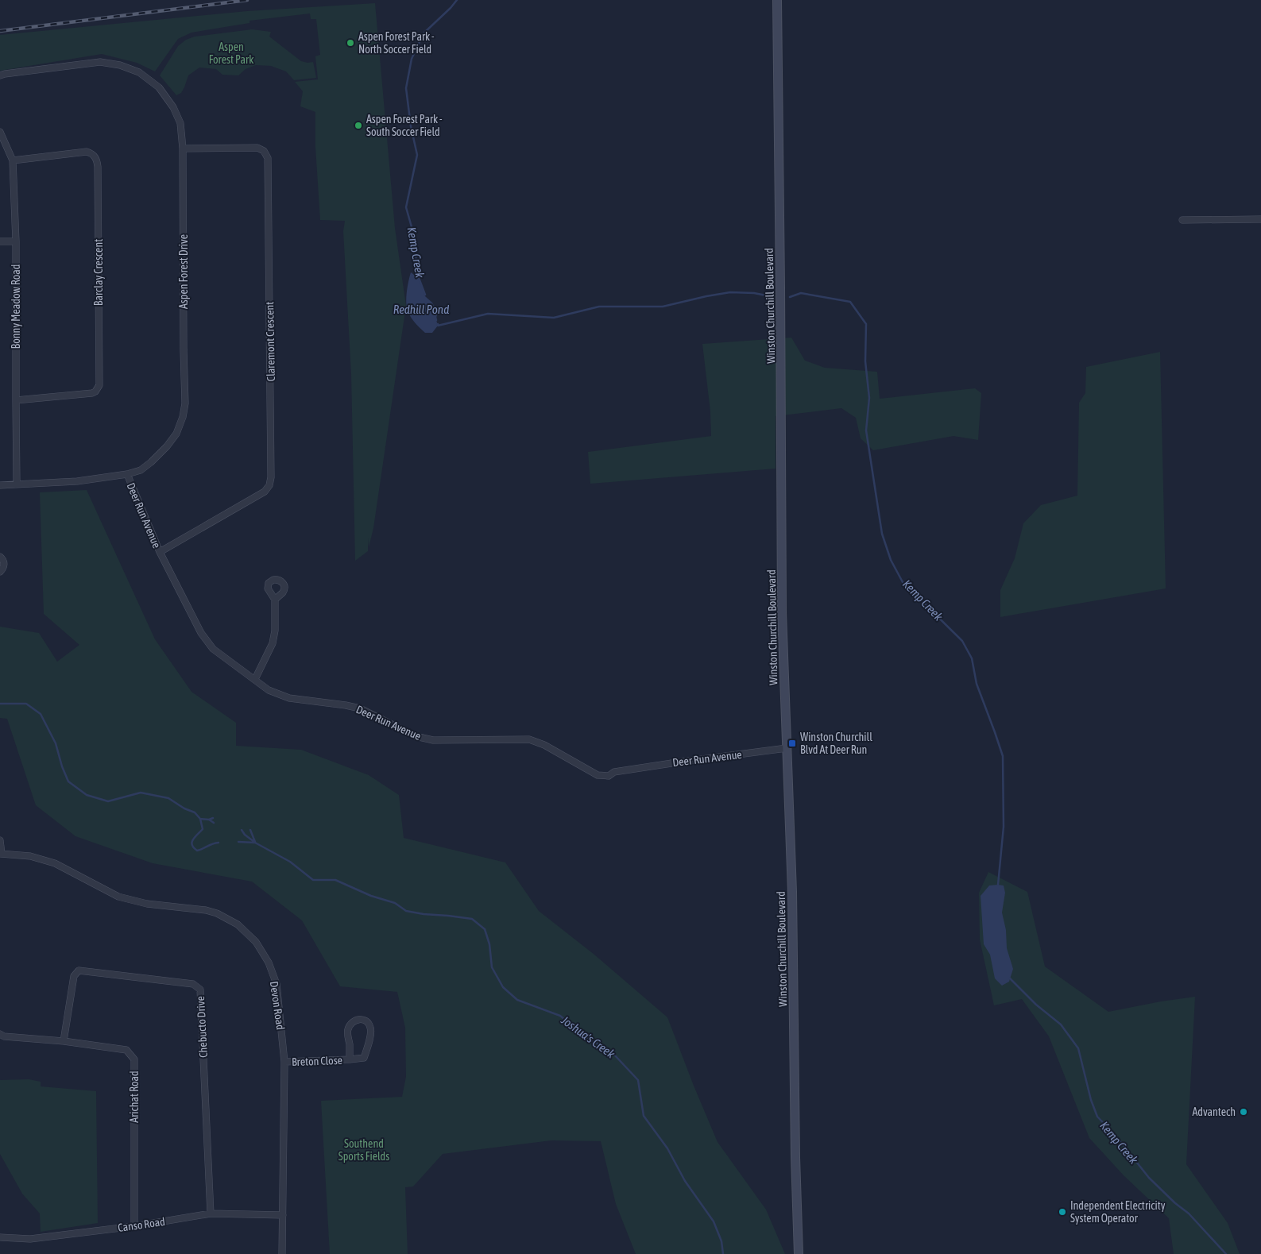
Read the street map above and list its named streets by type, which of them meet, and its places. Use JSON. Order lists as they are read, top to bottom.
{
  "streets": {
    "main road": ["Winston Churchill Boulevard"],
    "street": [
      "Aspen Forest Drive",
      "Barclay Crescent",
      "Bonny Meadow Road",
      "Claremont Crescent",
      "Deer Run Avenue",
      "Devon Road",
      "Chebucto Drive",
      "Breton Close",
      "Arichat Road",
      "Canso Road"
    ]
  },
  "crossings": [
    ["Aspen Forest Drive", "Bonny Meadow Road"],
    ["Aspen Forest Drive", "Claremont Crescent"],
    ["Aspen Forest Drive", "Deer Run Avenue"],
    ["Barclay Crescent", "Bonny Meadow Road"],
    ["Winston Churchill Boulevard", "Deer Run Avenue"],
    ["Claremont Crescent", "Deer Run Avenue"],
    ["Devon Road", "Breton Close"],
    ["Devon Road", "Canso Road"],
    ["Chebucto Drive", "Arichat Road"],
    ["Chebucto Drive", "Canso Road"],
    ["Arichat Road", "Canso Road"]
  ],
  "water": ["Kemp Creek", "Redhill Pond", "Joshua's Creek"],
  "parks": ["Aspen Forest Park", "Southend Sports Fields"],
  "places": {
    "other": [
      "Aspen Forest Park - North Soccer Field",
      "Aspen Forest Park - South Soccer Field",
      "Advantech",
      "Independent Electricity System Operator"
    ],
    "transit": ["Winston Churchill Blvd At Deer Run"]
  }
}
